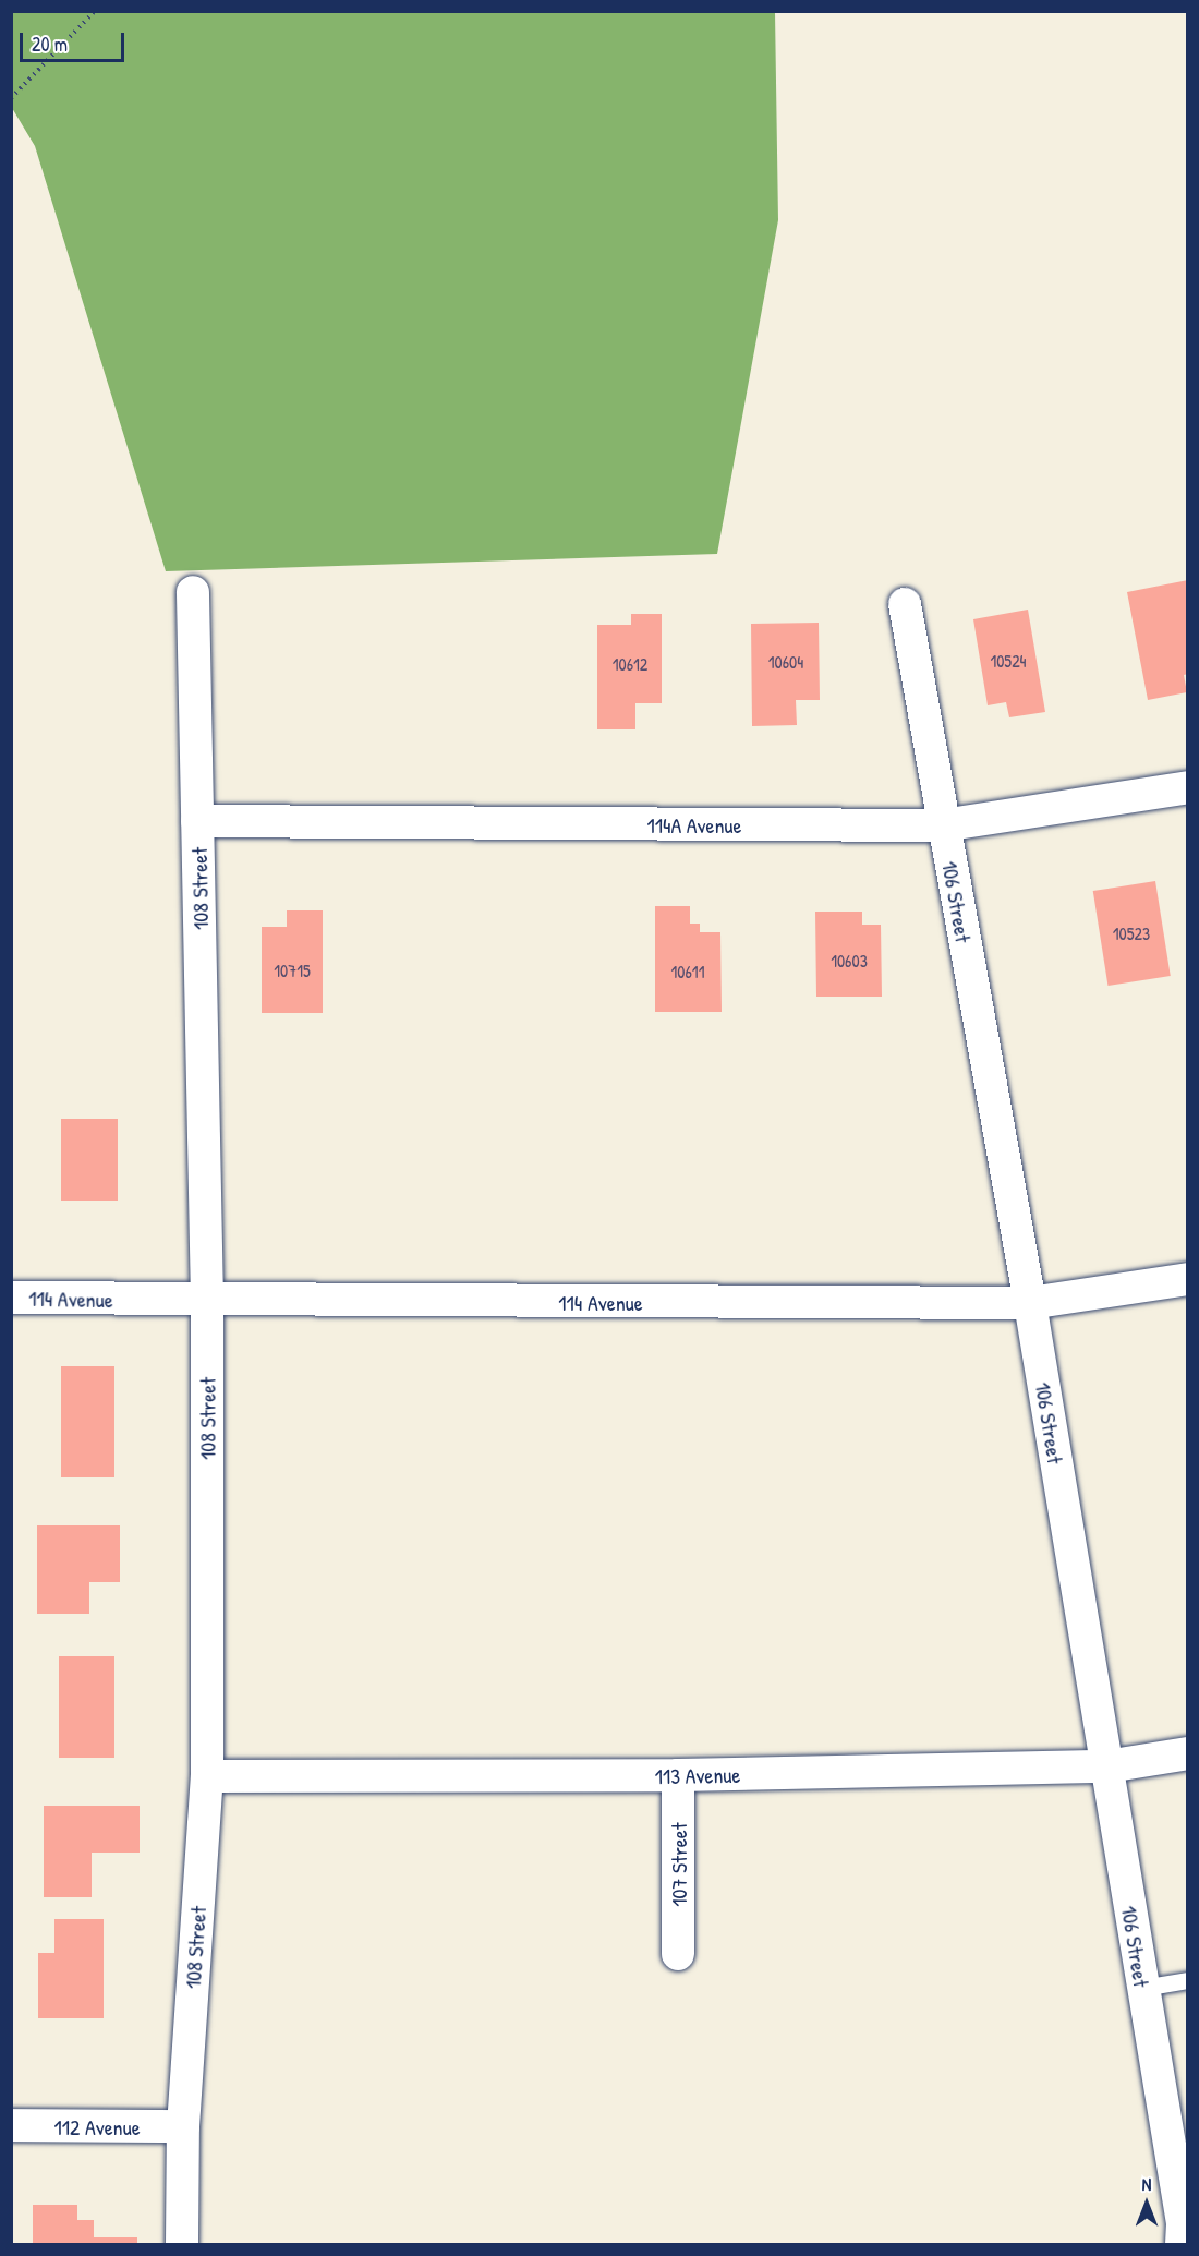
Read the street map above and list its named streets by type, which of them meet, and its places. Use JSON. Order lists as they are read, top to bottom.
{
  "streets": {
    "street": [
      "114A Avenue",
      "108 Street",
      "106 Street",
      "114 Avenue",
      "113 Avenue",
      "107 Street",
      "112 Avenue"
    ]
  },
  "crossings": [
    ["114A Avenue", "108 Street"],
    ["114A Avenue", "106 Street"],
    ["108 Street", "114 Avenue"],
    ["108 Street", "113 Avenue"],
    ["108 Street", "112 Avenue"],
    ["106 Street", "114 Avenue"],
    ["106 Street", "113 Avenue"],
    ["113 Avenue", "107 Street"]
  ],
  "house_numbers": [
    "10524",
    "10604",
    "10612",
    "10523",
    "10603",
    "10715",
    "10611"
  ],
  "scale_bar": "20 m",
  "north": "top"
}
